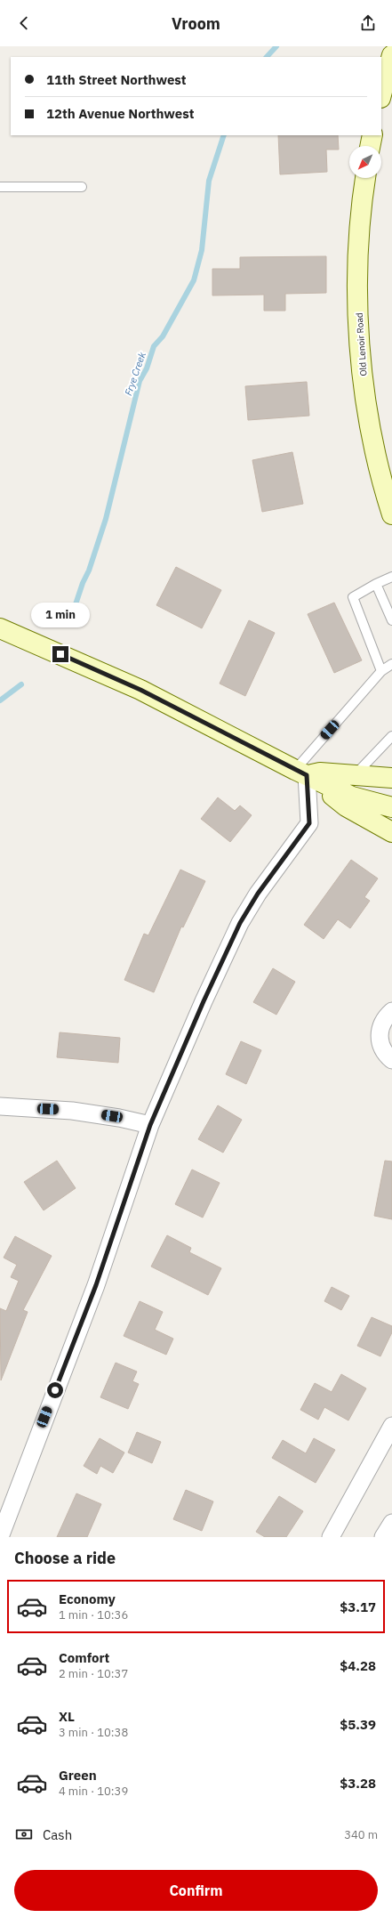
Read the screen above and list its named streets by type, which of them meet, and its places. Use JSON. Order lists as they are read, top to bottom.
{
  "streets": {
    "main road": ["Old Lenoir Road"]
  },
  "water": ["Frye Creek"],
  "north": "bottom left",
  "page": {
    "header": "Vroom",
    "banner": ["11th Street Northwest", "12th Avenue Northwest"],
    "bubble": "1 min",
    "heading": "Choose a ride",
    "list": [
      {
        "name": "Economy",
        "note": "1 min · 10:36",
        "value": "$3.17"
      },
      {
        "name": "Comfort",
        "note": "2 min · 10:37",
        "value": "$4.28"
      },
      {
        "name": "XL",
        "note": "3 min · 10:38",
        "value": "$5.39"
      },
      {
        "name": "Green",
        "note": "4 min · 10:39",
        "value": "$3.28"
      }
    ],
    "pay": ["Cash", "340 m"],
    "buttons": "Confirm"
  }
}
